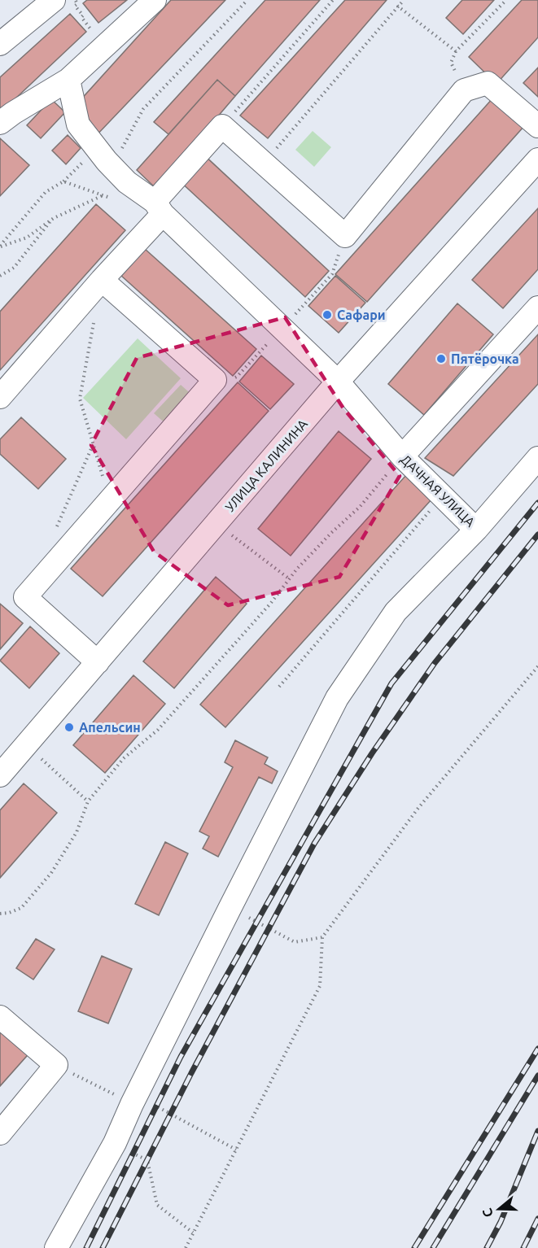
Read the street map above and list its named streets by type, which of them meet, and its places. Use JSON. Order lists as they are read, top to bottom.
{
  "streets": {
    "street": ["УЛИЦА КАЛИНИНА", "ДАЧНАЯ УЛИЦА"]
  },
  "crossings": [
    ["УЛИЦА КАЛИНИНА", "ДАЧНАЯ УЛИЦА"]
  ],
  "places": ["Сафари", "Пятёрочка", "Апельсин"],
  "north": "left"
}
